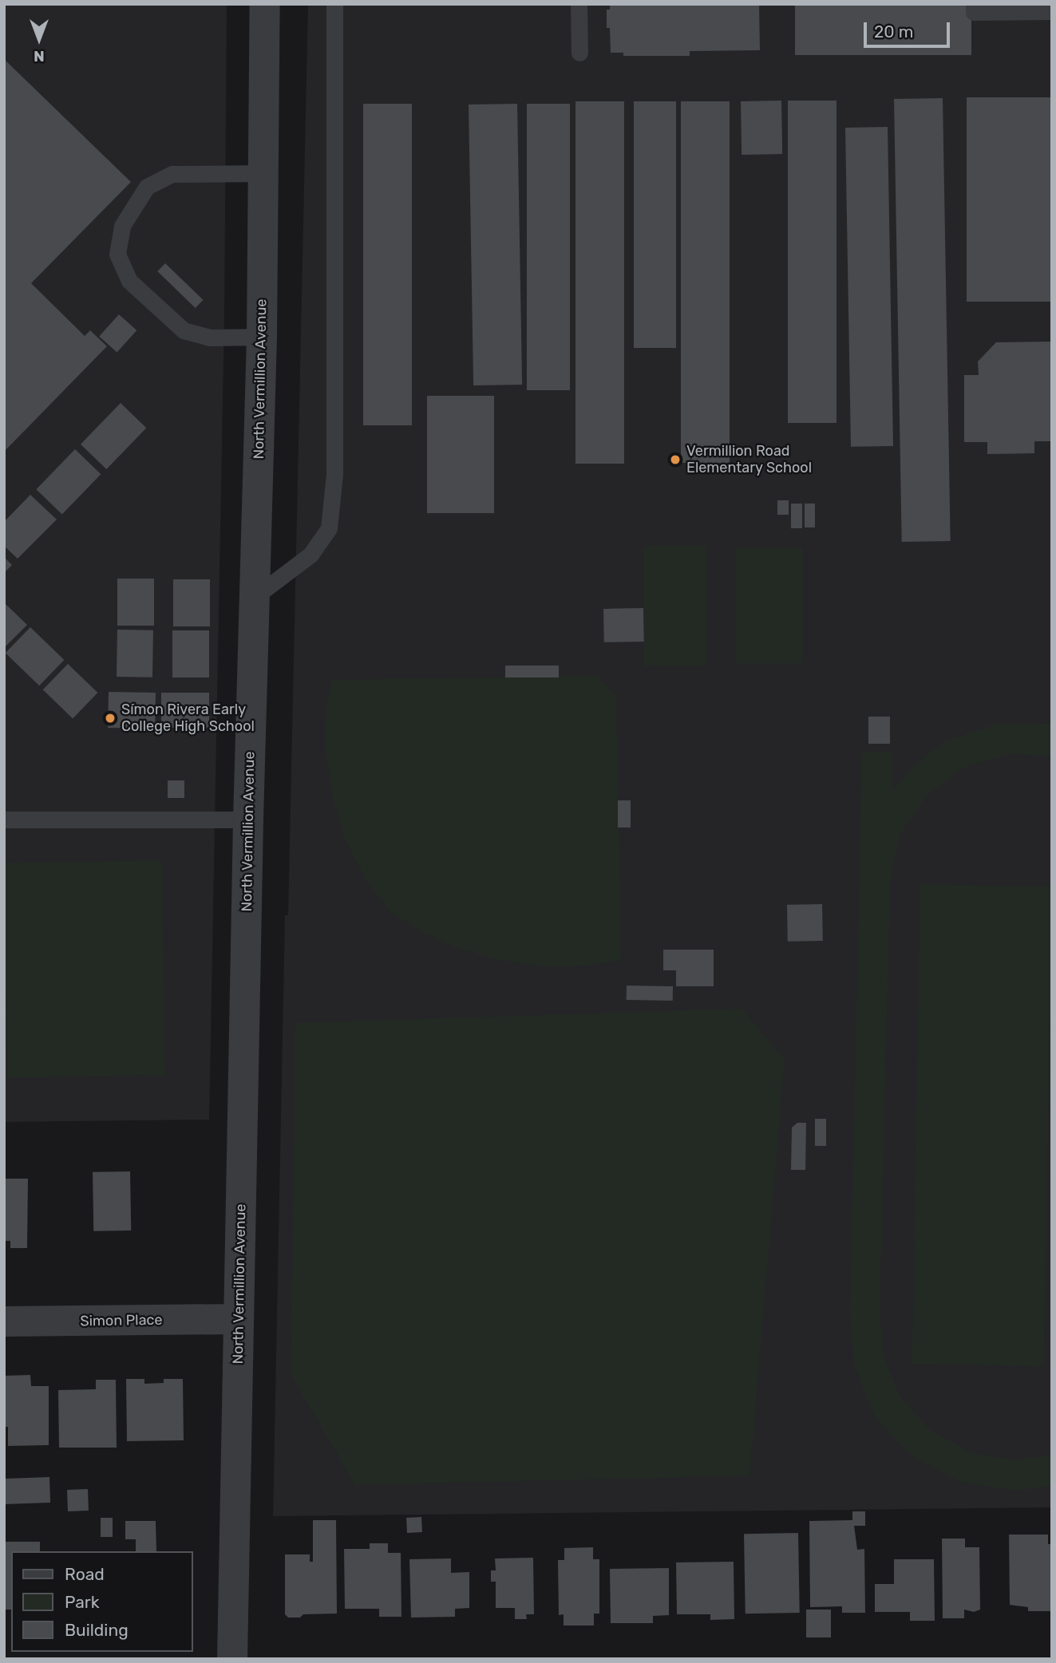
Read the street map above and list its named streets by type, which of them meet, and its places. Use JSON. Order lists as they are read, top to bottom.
{
  "streets": {
    "street": ["North Vermillion Avenue", "Simon Place"]
  },
  "crossings": [
    ["North Vermillion Avenue", "Simon Place"]
  ],
  "places": ["Vermillion Road Elementary School", "Símon Rivera Early College High School"],
  "legend": ["Road", "Park", "Building"],
  "scale_bar": "20 m",
  "north": "bottom"
}
